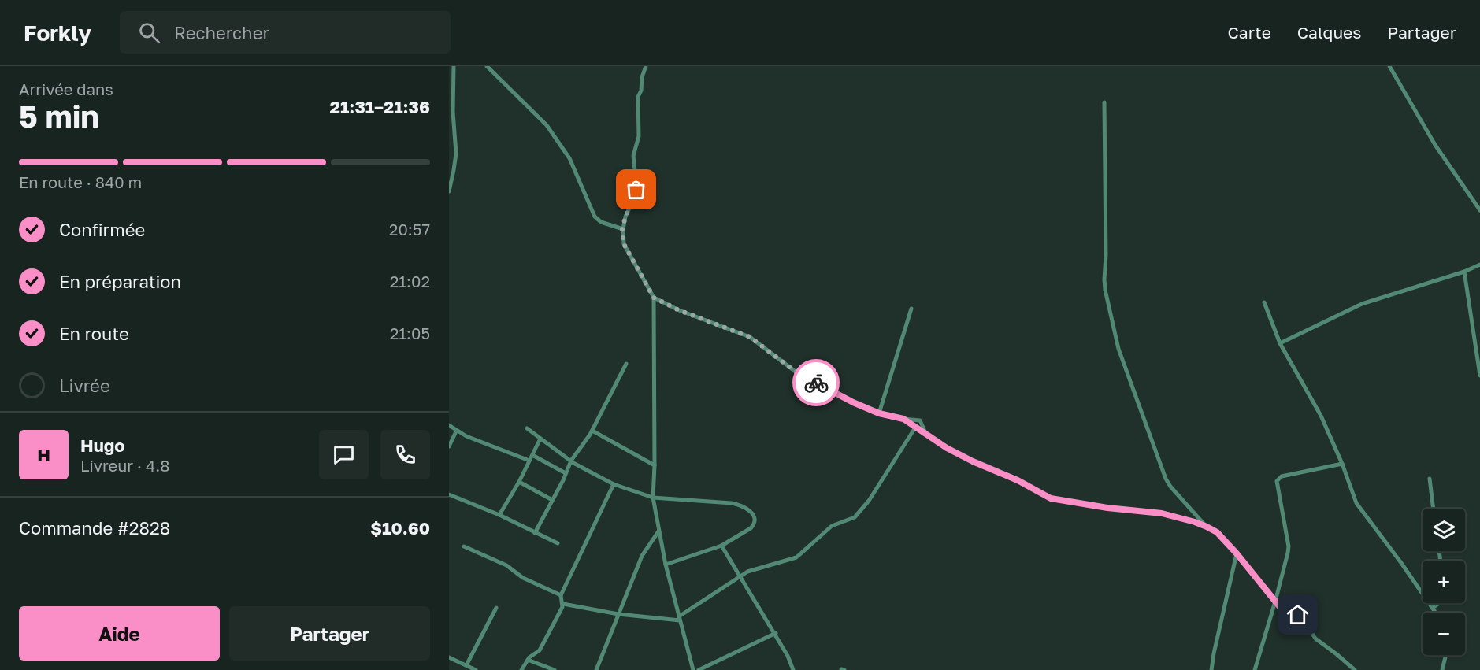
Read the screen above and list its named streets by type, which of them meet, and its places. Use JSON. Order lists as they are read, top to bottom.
{
  "page": {
    "header": "Forkly",
    "search": "Rechercher",
    "nav": ["Carte", "Calques", "Partager"],
    "heading": ["5 min", "Arrivée dans", "21:31–21:36"],
    "panel": [
      "Hugo",
      "Livreur · 4.8",
      "Commande #2828",
      "$10.60"
    ],
    "bar": "En route · 840 m",
    "list": [
      ["Confirmée", "20:57"],
      ["En préparation", "21:02"],
      ["En route", "21:05"],
      "Livrée"
    ],
    "round": "H",
    "map_buttons": ["+", "−"],
    "buttons": ["Aide", "Partager"]
  }
}
